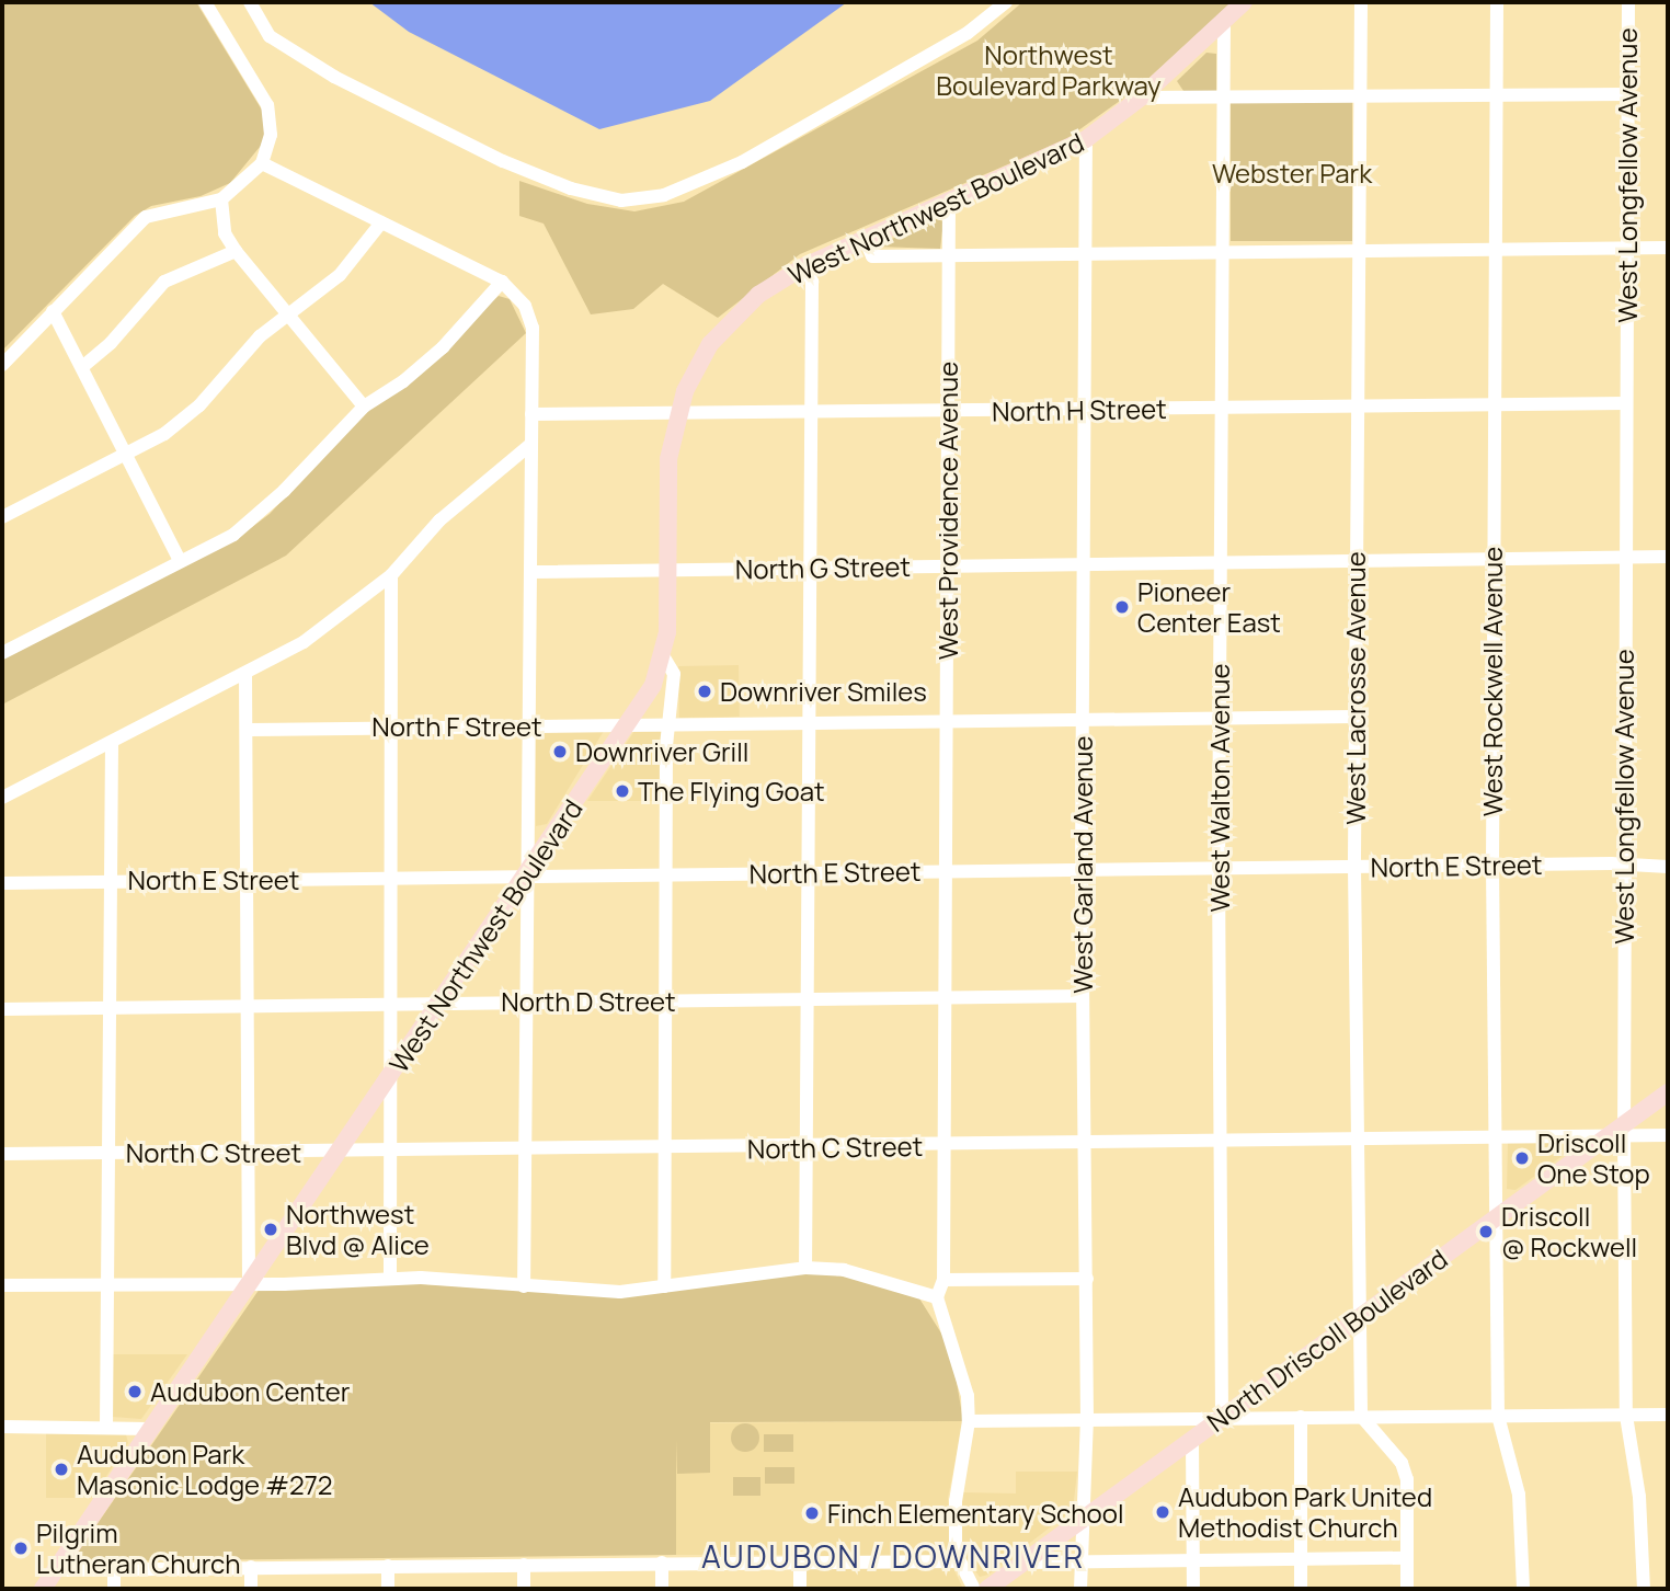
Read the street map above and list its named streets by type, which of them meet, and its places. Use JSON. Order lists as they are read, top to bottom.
{
  "streets": {
    "main road": ["West Northwest Boulevard", "North Driscoll Boulevard"],
    "street": [
      "West Longfellow Avenue",
      "North H Street",
      "West Providence Avenue",
      "North G Street",
      "West Rockwell Avenue",
      "West Lacrosse Avenue",
      "North F Street",
      "West Walton Avenue",
      "West Garland Avenue",
      "North E Street",
      "North D Street",
      "North C Street"
    ]
  },
  "crossings": [
    ["West Longfellow Avenue", "North H Street"],
    ["West Longfellow Avenue", "North G Street"],
    ["West Longfellow Avenue", "North E Street"],
    ["West Longfellow Avenue", "North C Street"],
    ["West Longfellow Avenue", "North Driscoll Boulevard"],
    ["West Northwest Boulevard", "North H Street"],
    ["West Northwest Boulevard", "West Providence Avenue"],
    ["West Northwest Boulevard", "North G Street"],
    ["West Northwest Boulevard", "North F Street"],
    ["West Northwest Boulevard", "West Walton Avenue"],
    ["West Northwest Boulevard", "West Garland Avenue"],
    ["West Northwest Boulevard", "North E Street"],
    ["West Northwest Boulevard", "North D Street"],
    ["West Northwest Boulevard", "North C Street"],
    ["North H Street", "West Providence Avenue"],
    ["North H Street", "West Rockwell Avenue"],
    ["North H Street", "West Lacrosse Avenue"],
    ["North H Street", "West Walton Avenue"],
    ["North H Street", "West Garland Avenue"],
    ["West Providence Avenue", "North G Street"],
    ["West Providence Avenue", "North F Street"],
    ["West Providence Avenue", "North E Street"],
    ["West Providence Avenue", "North D Street"],
    ["West Providence Avenue", "North C Street"],
    ["North G Street", "West Rockwell Avenue"],
    ["North G Street", "West Lacrosse Avenue"],
    ["North G Street", "West Walton Avenue"],
    ["North G Street", "West Garland Avenue"],
    ["West Rockwell Avenue", "North E Street"],
    ["West Rockwell Avenue", "North C Street"],
    ["West Rockwell Avenue", "North Driscoll Boulevard"],
    ["West Lacrosse Avenue", "North F Street"],
    ["West Lacrosse Avenue", "North E Street"],
    ["West Lacrosse Avenue", "North C Street"],
    ["West Lacrosse Avenue", "North Driscoll Boulevard"],
    ["North F Street", "West Walton Avenue"],
    ["North F Street", "West Garland Avenue"],
    ["West Walton Avenue", "North E Street"],
    ["West Walton Avenue", "North C Street"],
    ["West Walton Avenue", "North Driscoll Boulevard"],
    ["West Garland Avenue", "North E Street"],
    ["West Garland Avenue", "North D Street"],
    ["West Garland Avenue", "North C Street"],
    ["West Garland Avenue", "North Driscoll Boulevard"],
    ["North C Street", "North Driscoll Boulevard"]
  ],
  "districts": ["AUDUBON / DOWNRIVER"],
  "parks": ["Northwest Boulevard Parkway", "Webster Park"],
  "places": [
    "Pioneer Center East",
    "Downriver Smiles",
    "Downriver Grill",
    "The Flying Goat",
    "Driscoll One Stop",
    "Northwest Blvd @ Alice",
    "Driscoll @ Rockwell",
    "Audubon Center",
    "Audubon Park Masonic Lodge #272",
    "Audubon Park United Methodist Church",
    "Finch Elementary School",
    "Pilgrim Lutheran Church"
  ]
}
